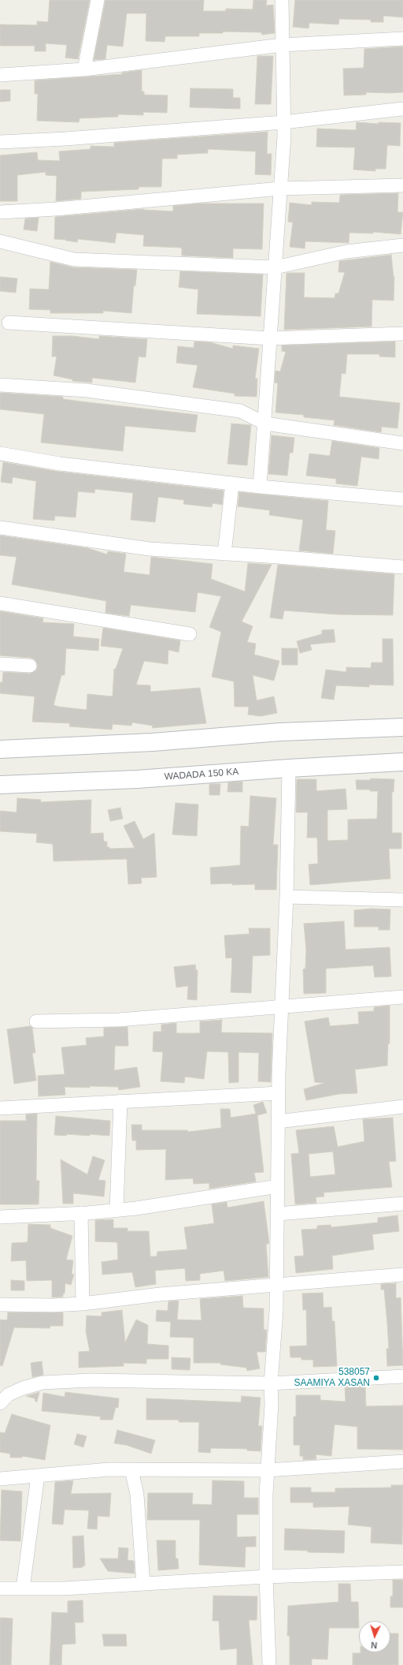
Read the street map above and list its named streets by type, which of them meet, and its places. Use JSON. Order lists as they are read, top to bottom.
{
  "streets": {
    "street": ["WADADA 150 KA"]
  },
  "places": ["538057 SAAMIYA XASAN"],
  "north": "bottom"
}
